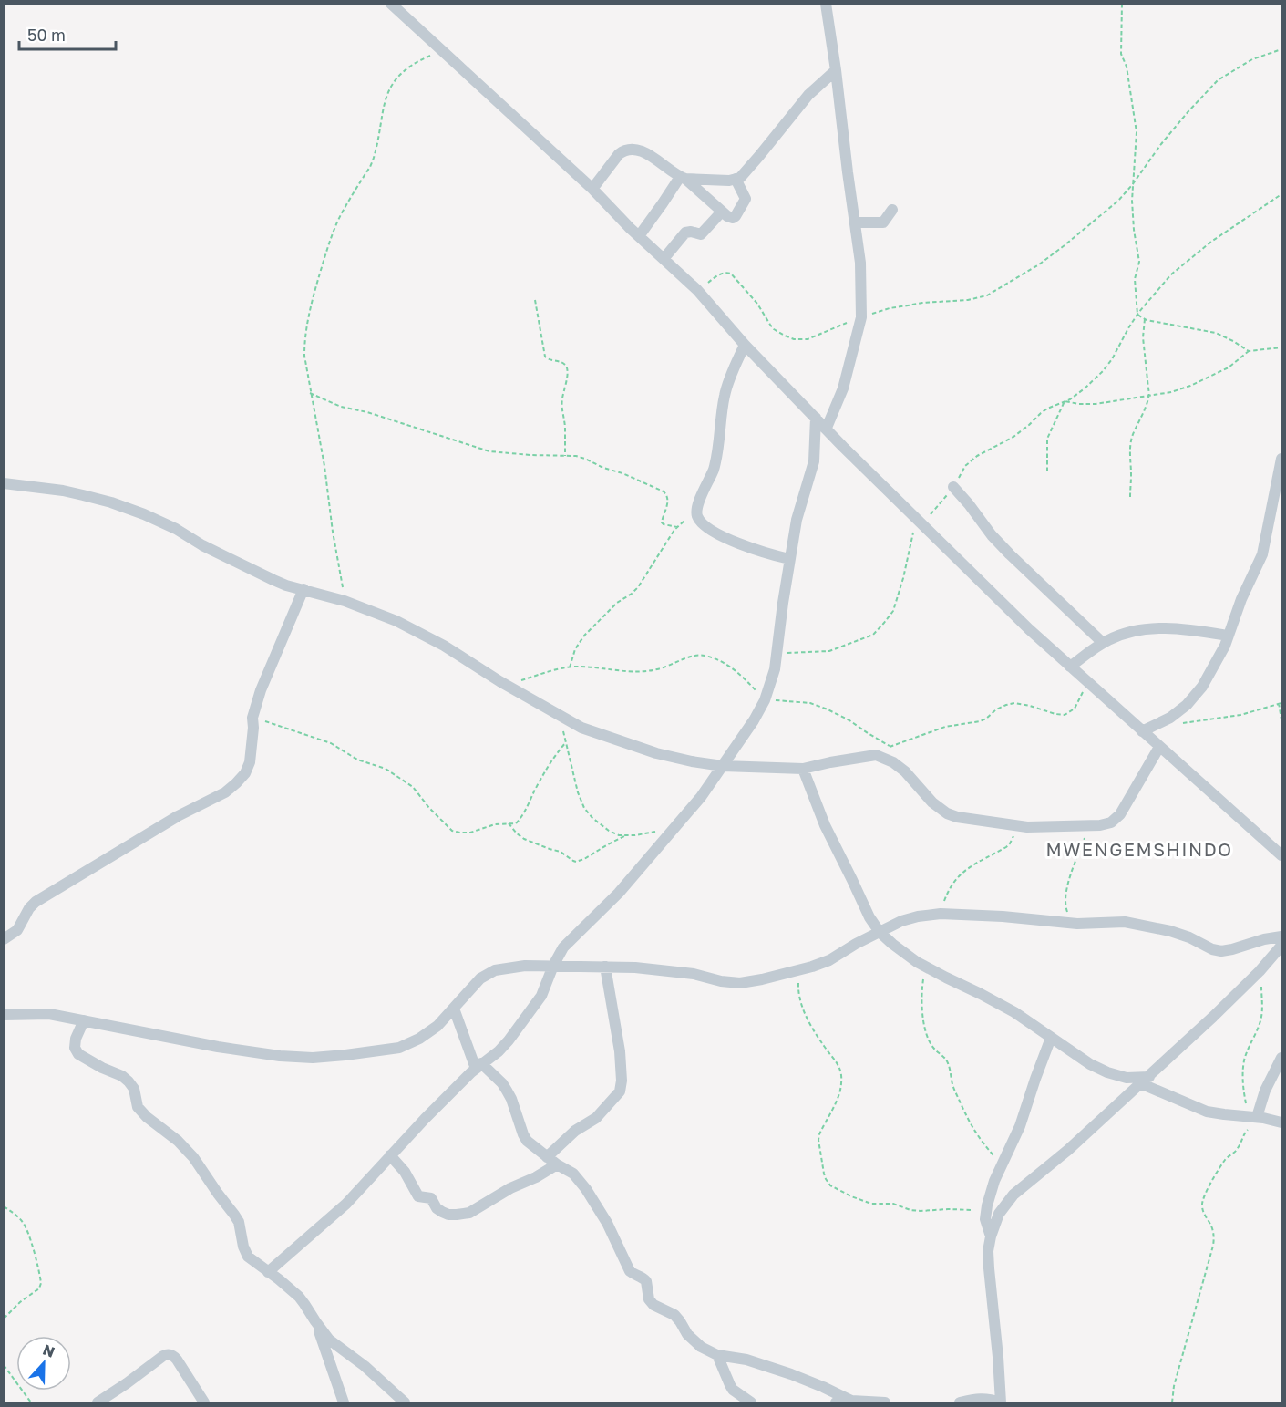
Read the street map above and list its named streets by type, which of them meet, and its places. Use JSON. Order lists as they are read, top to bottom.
{
  "districts": ["MWENGEMSHINDO"],
  "scale_bar": "50 m",
  "north": "top"
}
